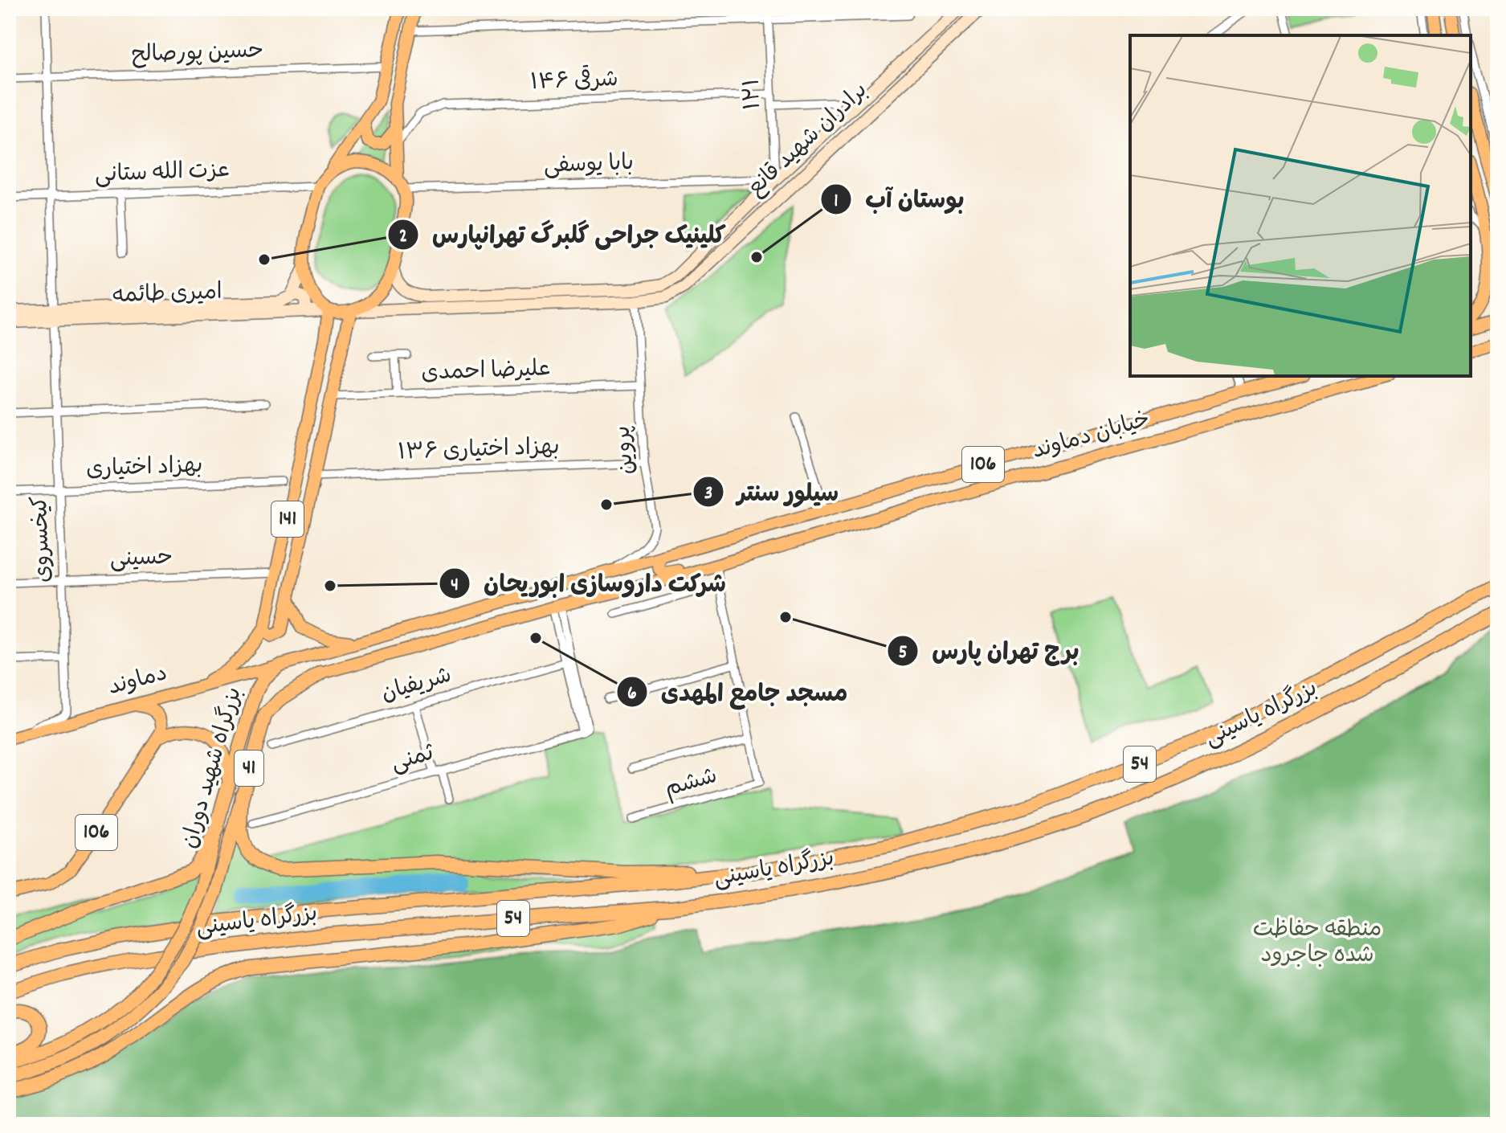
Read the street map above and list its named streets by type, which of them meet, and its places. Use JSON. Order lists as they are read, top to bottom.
{
  "streets": {
    "highway": [
      "بزرگراه یاسینی",
      "54",
      "بزرگراه شهید دوران",
      "41"
    ],
    "main road": [
      "برادران شهید قانع",
      "امیری طائمه",
      "خیابان دماوند",
      "106",
      "141",
      "دماوند"
    ],
    "street": [
      "حسین پورصالح",
      "۱۴۶ شرقی",
      "۱۲۱",
      "بابا یوسفی",
      "عزت الله ستانی",
      "علیرضا احمدی",
      "پروین",
      "بهزاد اختیاری ۱۳۶",
      "بهزاد اختیاری",
      "کیخسروی",
      "حسینی",
      "شریفیان",
      "ثمنی",
      "ششم"
    ]
  },
  "crossings": [
    ["حسین پورصالح", "کیخسروی"],
    ["۱۴۶ شرقی", "۱۲۱"],
    ["۱۲۱", "برادران شهید قانع"],
    ["۱۲۱", "بابا یوسفی"],
    ["برادران شهید قانع", "بابا یوسفی"],
    ["برادران شهید قانع", "عزت الله ستانی"],
    ["برادران شهید قانع", "امیری طائمه"],
    ["برادران شهید قانع", "پروین"],
    ["برادران شهید قانع", "141"],
    ["بابا یوسفی", "عزت الله ستانی"],
    ["بابا یوسفی", "امیری طائمه"],
    ["بابا یوسفی", "141"],
    ["عزت الله ستانی", "امیری طائمه"],
    ["عزت الله ستانی", "141"],
    ["عزت الله ستانی", "کیخسروی"],
    ["امیری طائمه", "141"],
    ["امیری طائمه", "کیخسروی"],
    ["علیرضا احمدی", "پروین"],
    ["علیرضا احمدی", "141"],
    ["خیابان دماوند", "پروین"],
    ["خیابان دماوند", "دماوند"],
    ["خیابان دماوند", "بزرگراه شهید دوران"],
    ["پروین", "بهزاد اختیاری ۱۳۶"],
    ["بهزاد اختیاری ۱۳۶", "141"],
    ["بهزاد اختیاری", "کیخسروی"],
    ["141", "حسینی"],
    ["141", "دماوند"],
    ["کیخسروی", "حسینی"],
    ["کیخسروی", "دماوند"],
    ["دماوند", "بزرگراه شهید دوران"],
    ["شریفیان", "ثمنی"]
  ],
  "parks": ["منطقه حفاظت شده جاجرود"],
  "places": [
    "بوستان آب",
    "کلینیک جراحی گلبرگ تهرانپارس",
    "سیلور سنتر",
    "شرکت داروسازی ابوریحان",
    "برج تهران پارس",
    "مسجد جامع المهدی"
  ]
}
